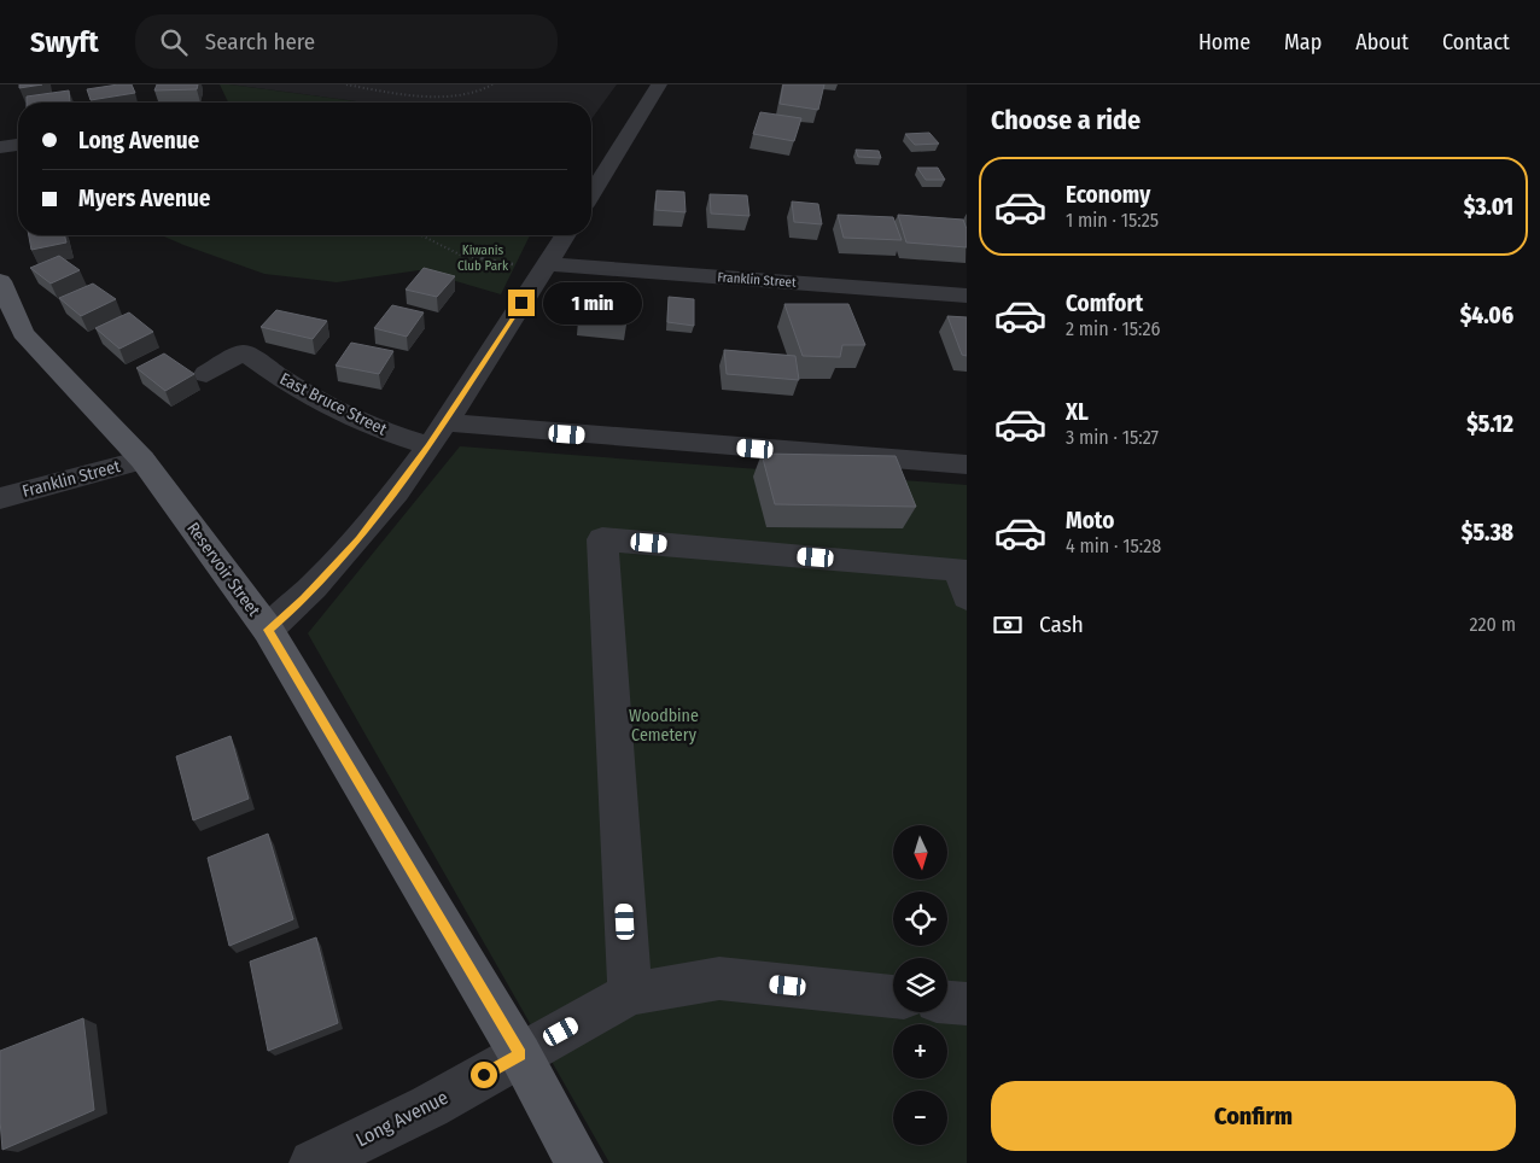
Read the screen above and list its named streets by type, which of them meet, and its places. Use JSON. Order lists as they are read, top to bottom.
{
  "streets": {
    "main road": ["Reservoir Street"],
    "street": ["Franklin Street", "East Bruce Street", "Long Avenue"]
  },
  "crossings": [
    ["Franklin Street", "Reservoir Street"],
    ["Reservoir Street", "Long Avenue"]
  ],
  "parks": ["Kiwanis Club Park", "Woodbine Cemetery"],
  "north": "bottom",
  "page": {
    "header": "Swyft",
    "search": "Search here",
    "nav": [
      "Home",
      "Map",
      "About",
      "Contact"
    ],
    "heading": "Choose a ride",
    "banner": ["Long Avenue", "Myers Avenue"],
    "list": [
      {
        "name": "Economy",
        "note": "1 min · 15:25",
        "value": "$3.01"
      },
      {
        "name": "Comfort",
        "note": "2 min · 15:26",
        "value": "$4.06"
      },
      {
        "name": "XL",
        "note": "3 min · 15:27",
        "value": "$5.12"
      },
      {
        "name": "Moto",
        "note": "4 min · 15:28",
        "value": "$5.38"
      }
    ],
    "bubble": "1 min",
    "pay": ["Cash", "220 m"],
    "map_buttons": ["+", "−"],
    "buttons": "Confirm"
  }
}
